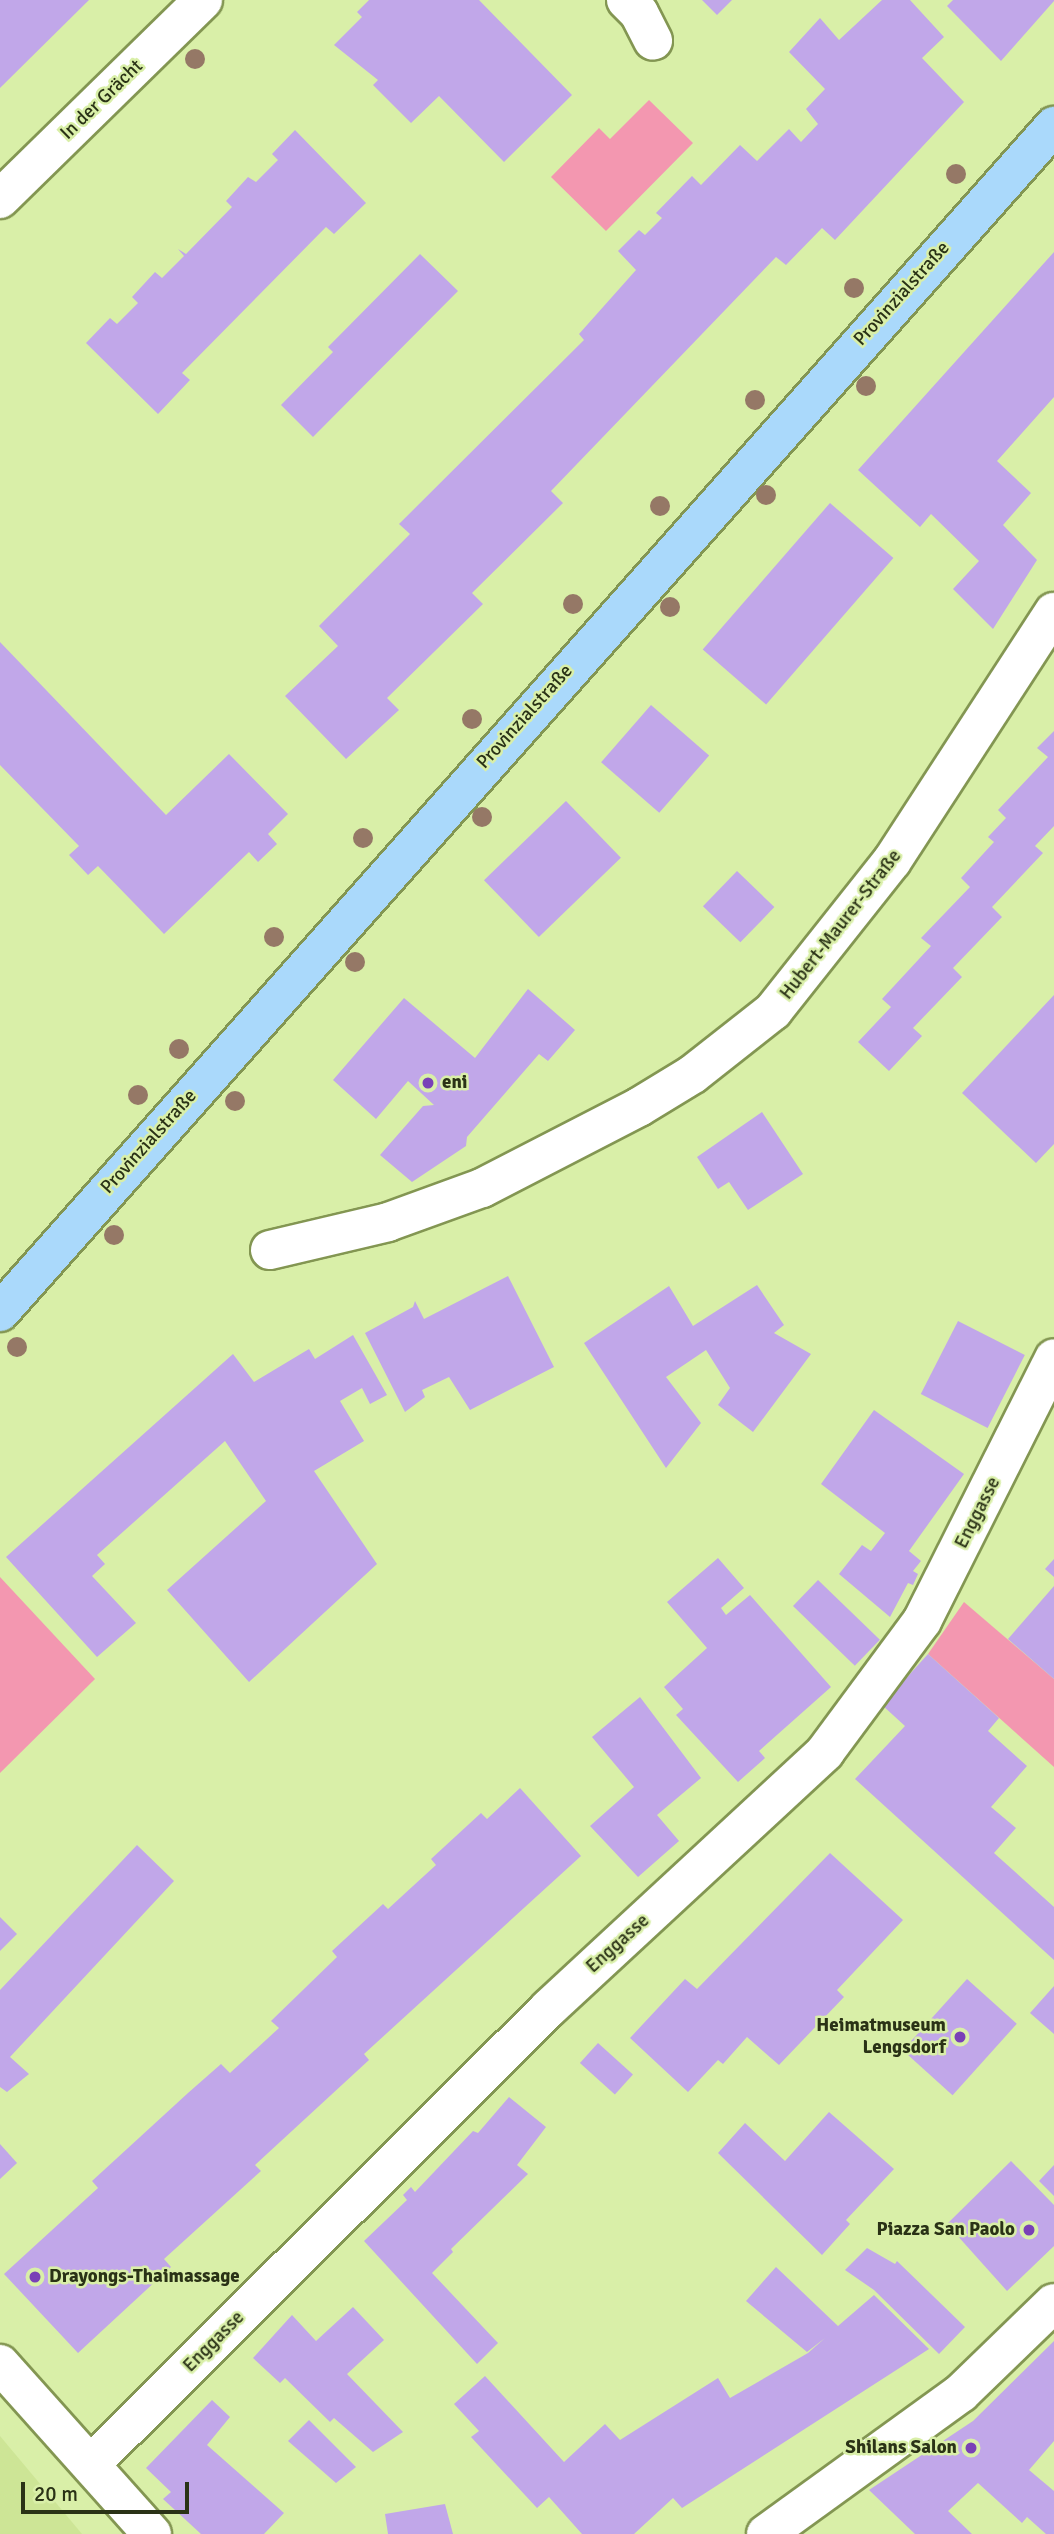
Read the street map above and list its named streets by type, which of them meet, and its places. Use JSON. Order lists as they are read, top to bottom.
{
  "streets": {
    "main road": ["Provinzialstraße"],
    "street": ["In der Grächt", "Hubert-Maurer-Straße", "Enggasse"]
  },
  "places": [
    "eni",
    "Heimatmuseum Lengsdorf",
    "Piazza San Paolo",
    "Drayongs-Thaimassage",
    "Shilans Salon"
  ],
  "scale_bar": "20 m"
}
